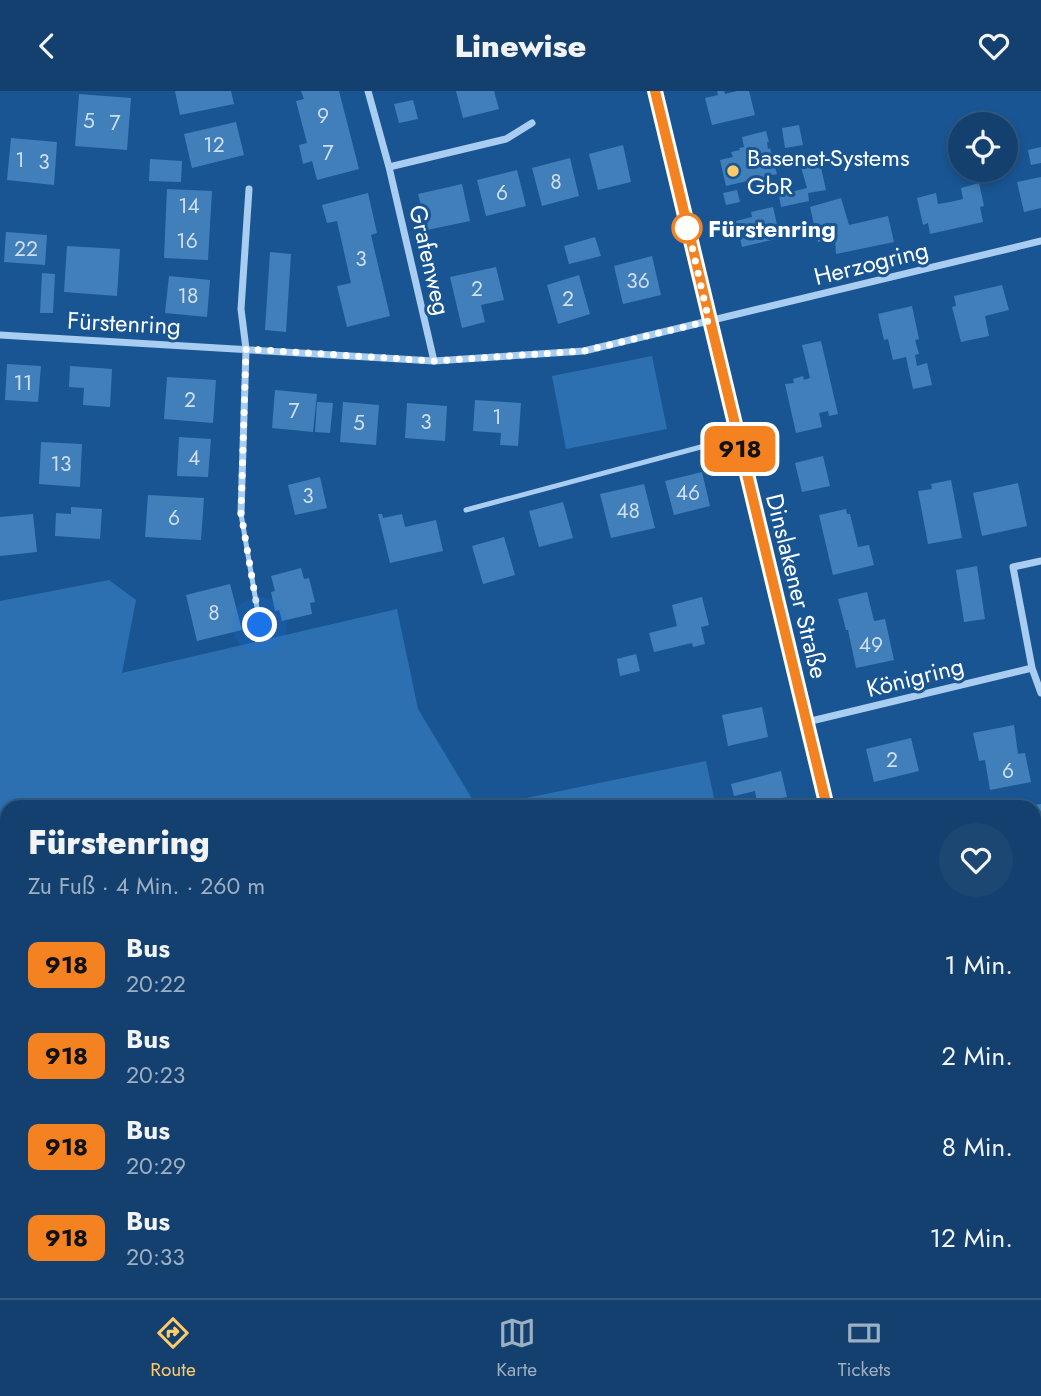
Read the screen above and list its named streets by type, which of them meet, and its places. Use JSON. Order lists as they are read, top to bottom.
{
  "streets": {
    "main road": ["Dinslakener Straße"],
    "street": [
      "Grafenweg",
      "Herzogring",
      "Fürstenring",
      "Königring"
    ]
  },
  "crossings": [
    ["Grafenweg", "Fürstenring"],
    ["Herzogring", "Fürstenring"],
    ["Herzogring", "Dinslakener Straße"],
    ["Fürstenring", "Dinslakener Straße"],
    ["Dinslakener Straße", "Königring"]
  ],
  "places": ["Basenet-Systems GbR", "Fürstenring"],
  "lines": ["bus line 918"],
  "house_numbers": [
    "9",
    "5",
    "7",
    "12",
    "7",
    "1",
    "3",
    "8",
    "6",
    "14",
    "16",
    "22",
    "3",
    "36",
    "2",
    "18",
    "2",
    "11",
    "2",
    "7",
    "1",
    "3",
    "5",
    "4",
    "13",
    "46",
    "3",
    "48",
    "6",
    "8",
    "49",
    "2",
    "6"
  ],
  "page": {
    "header": "Linewise",
    "on_map": "918",
    "heading": ["Fürstenring", "Zu Fuß · 4 Min. · 260 m"],
    "list": [
      {
        "mark": "918",
        "name": "Bus",
        "note": "20:22",
        "value": "1 Min."
      },
      {
        "mark": "918",
        "name": "Bus",
        "note": "20:23",
        "value": "2 Min."
      },
      {
        "mark": "918",
        "name": "Bus",
        "note": "20:29",
        "value": "8 Min."
      },
      {
        "mark": "918",
        "name": "Bus",
        "note": "20:33",
        "value": "12 Min."
      }
    ],
    "tabs": ["Route", "Karte", "Tickets"]
  }
}
